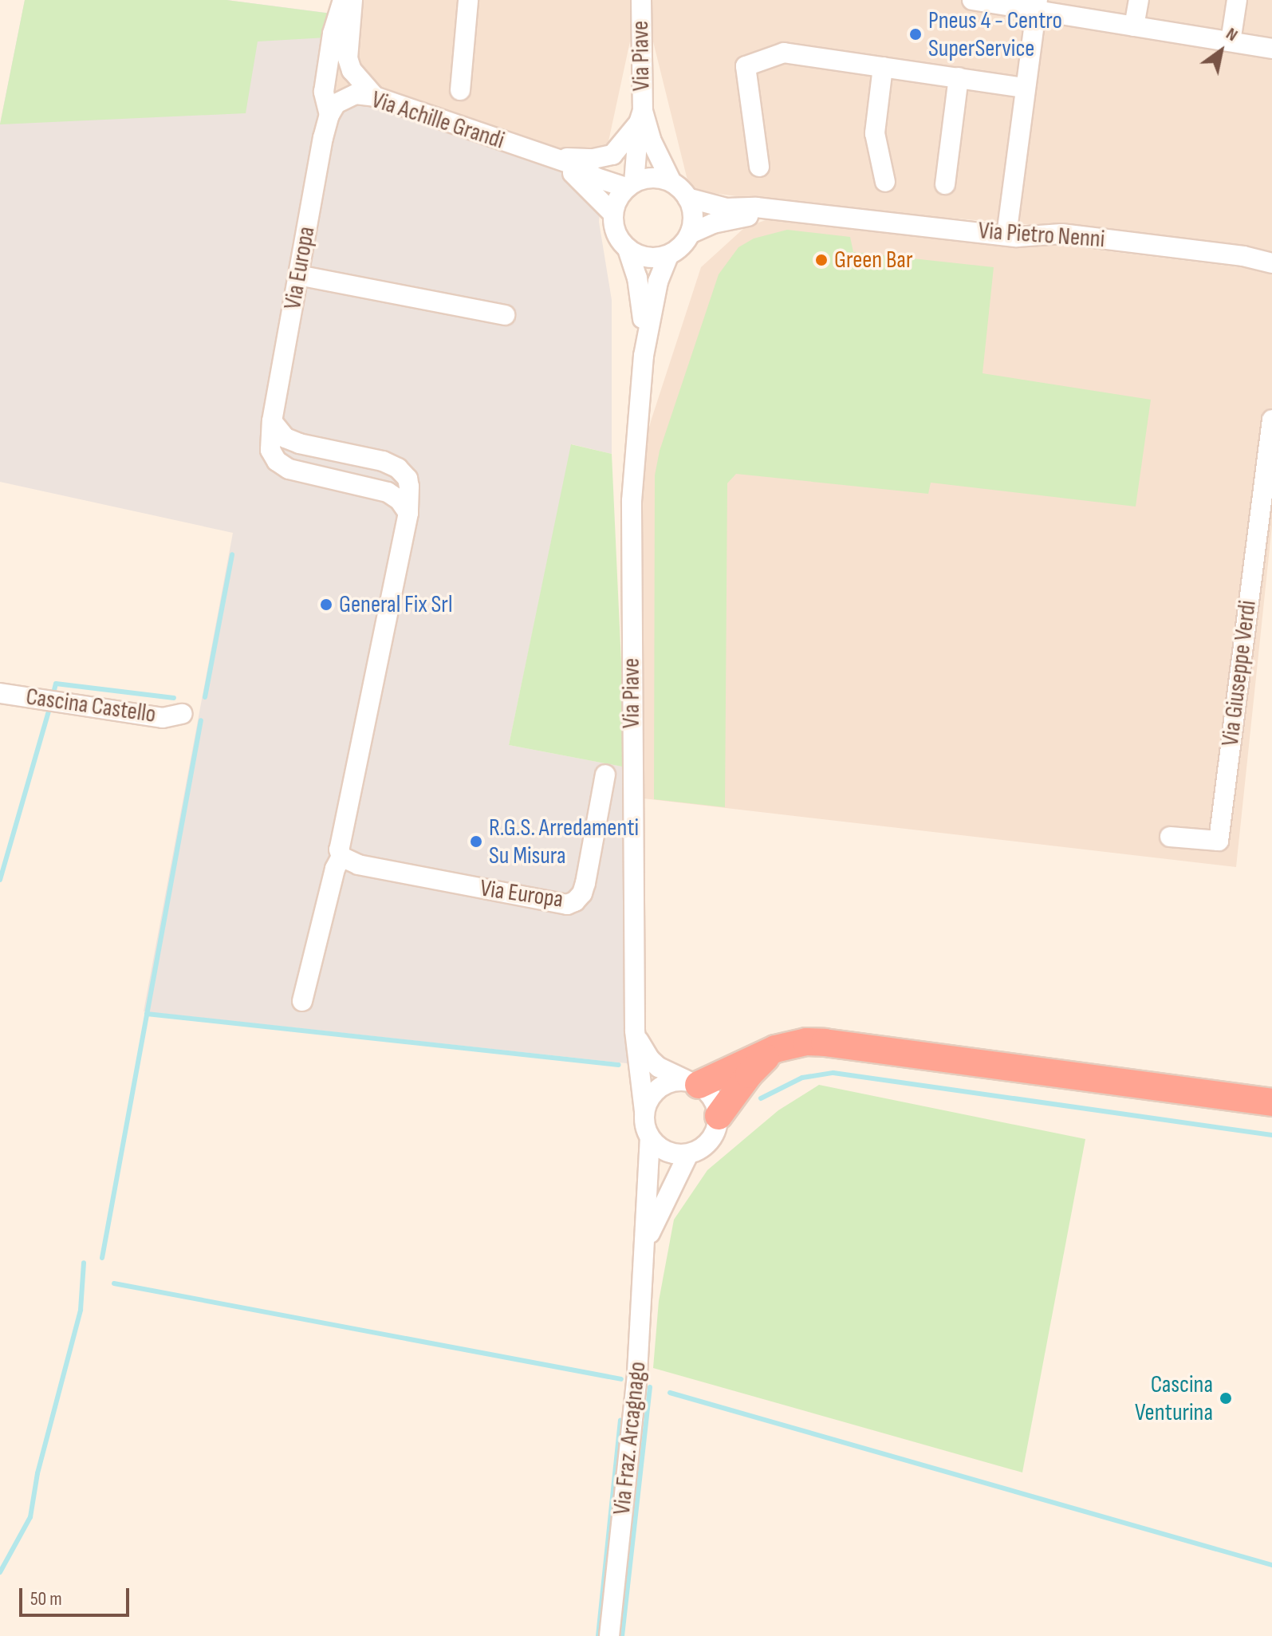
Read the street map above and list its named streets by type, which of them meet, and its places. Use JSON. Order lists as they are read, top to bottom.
{
  "streets": {
    "street": [
      "Via Piave",
      "Via Achille Grandi",
      "Via Pietro Nenni",
      "Via Europa",
      "Via Giuseppe Verdi",
      "Cascina Castello",
      "Via Fraz. Arcagnago"
    ]
  },
  "crossings": [
    ["Via Piave", "Via Achille Grandi"],
    ["Via Piave", "Via Pietro Nenni"],
    ["Via Piave", "Via Fraz. Arcagnago"],
    ["Via Achille Grandi", "Via Pietro Nenni"],
    ["Via Achille Grandi", "Via Europa"]
  ],
  "places": [
    "Pneus 4 - Centro SuperService",
    "Green Bar",
    "General Fix Srl",
    "R.G.S. Arredamenti Su Misura",
    "Cascina Venturina"
  ],
  "scale_bar": "50 m",
  "north": "top right"
}
